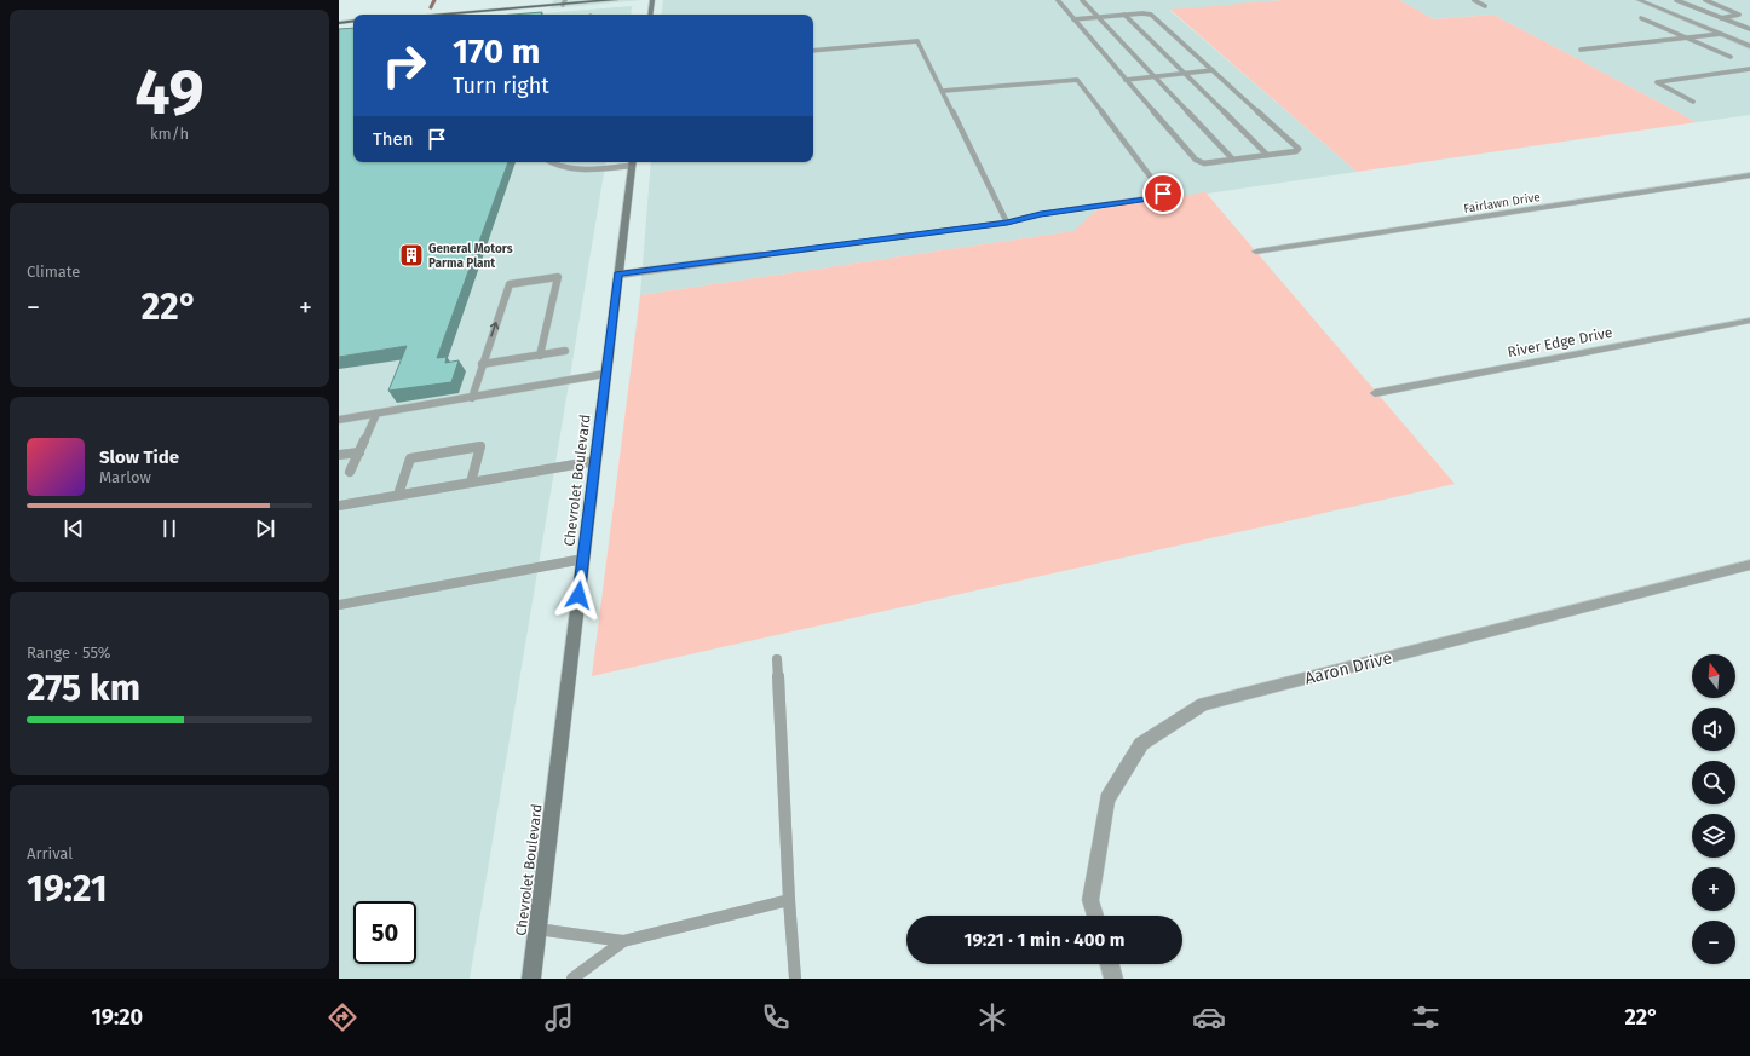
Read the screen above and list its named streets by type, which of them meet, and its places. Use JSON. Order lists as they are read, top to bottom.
{
  "streets": {
    "main road": ["Chevrolet Boulevard"],
    "street": ["Fairlawn Drive", "River Edge Drive", "Aaron Drive"]
  },
  "places": {
    "building": ["General Motors Parma Plant"]
  },
  "north": "top",
  "page": {
    "tile": [
      ["49", "km/h"],
      "Climate",
      ["Range · 55%", "275 km"],
      ["Arrival", "19:21"]
    ],
    "turn": ["170 m", "Turn right"],
    "then": "Then",
    "heat": ["−", "22°", "+"],
    "song": ["Slow Tide", "Marlow"],
    "map_buttons": ["+", "−"],
    "limit": "50",
    "trip": "19:21 · 1 min · 400 m",
    "tabs": ["19:20", "22°"]
  }
}
